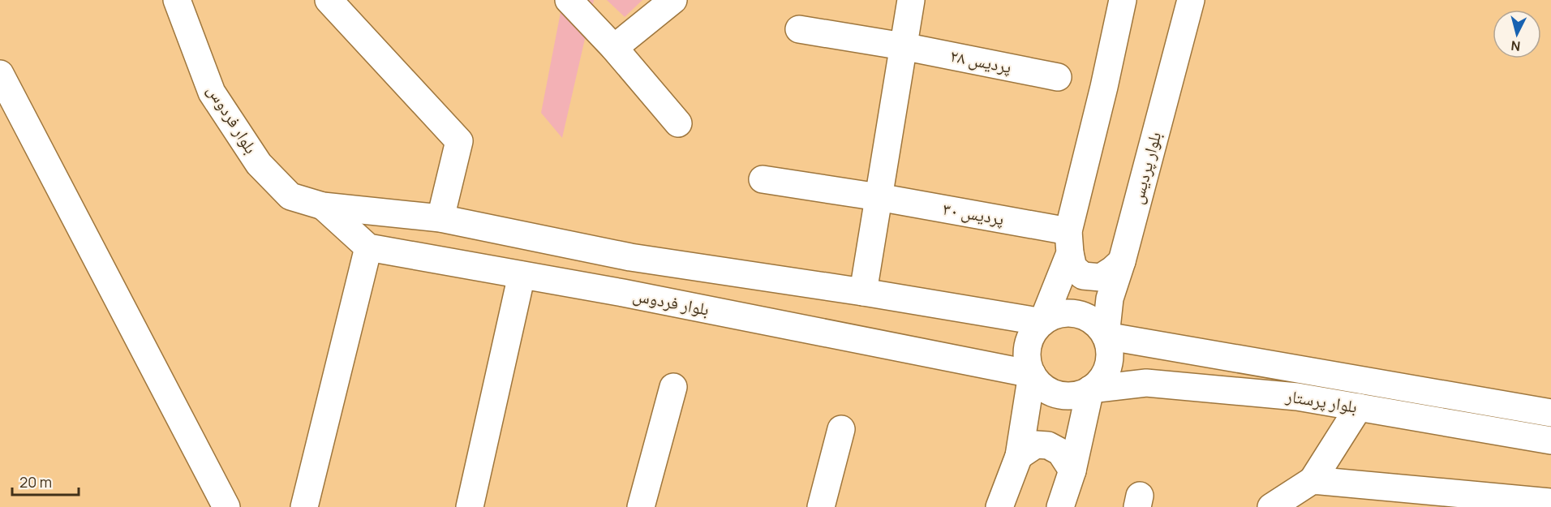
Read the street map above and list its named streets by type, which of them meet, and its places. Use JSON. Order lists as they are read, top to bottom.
{
  "streets": {
    "street": [
      "پردیس ۲۸",
      "بلوار فردوس",
      "بلوار پردیس",
      "پردیس ۳۰",
      "بلوار پرستار"
    ]
  },
  "crossings": [
    ["بلوار فردوس", "بلوار پردیس"],
    ["بلوار فردوس", "بلوار پرستار"],
    ["بلوار پردیس", "بلوار پرستار"]
  ],
  "scale_bar": "20 m",
  "north": "bottom"
}
